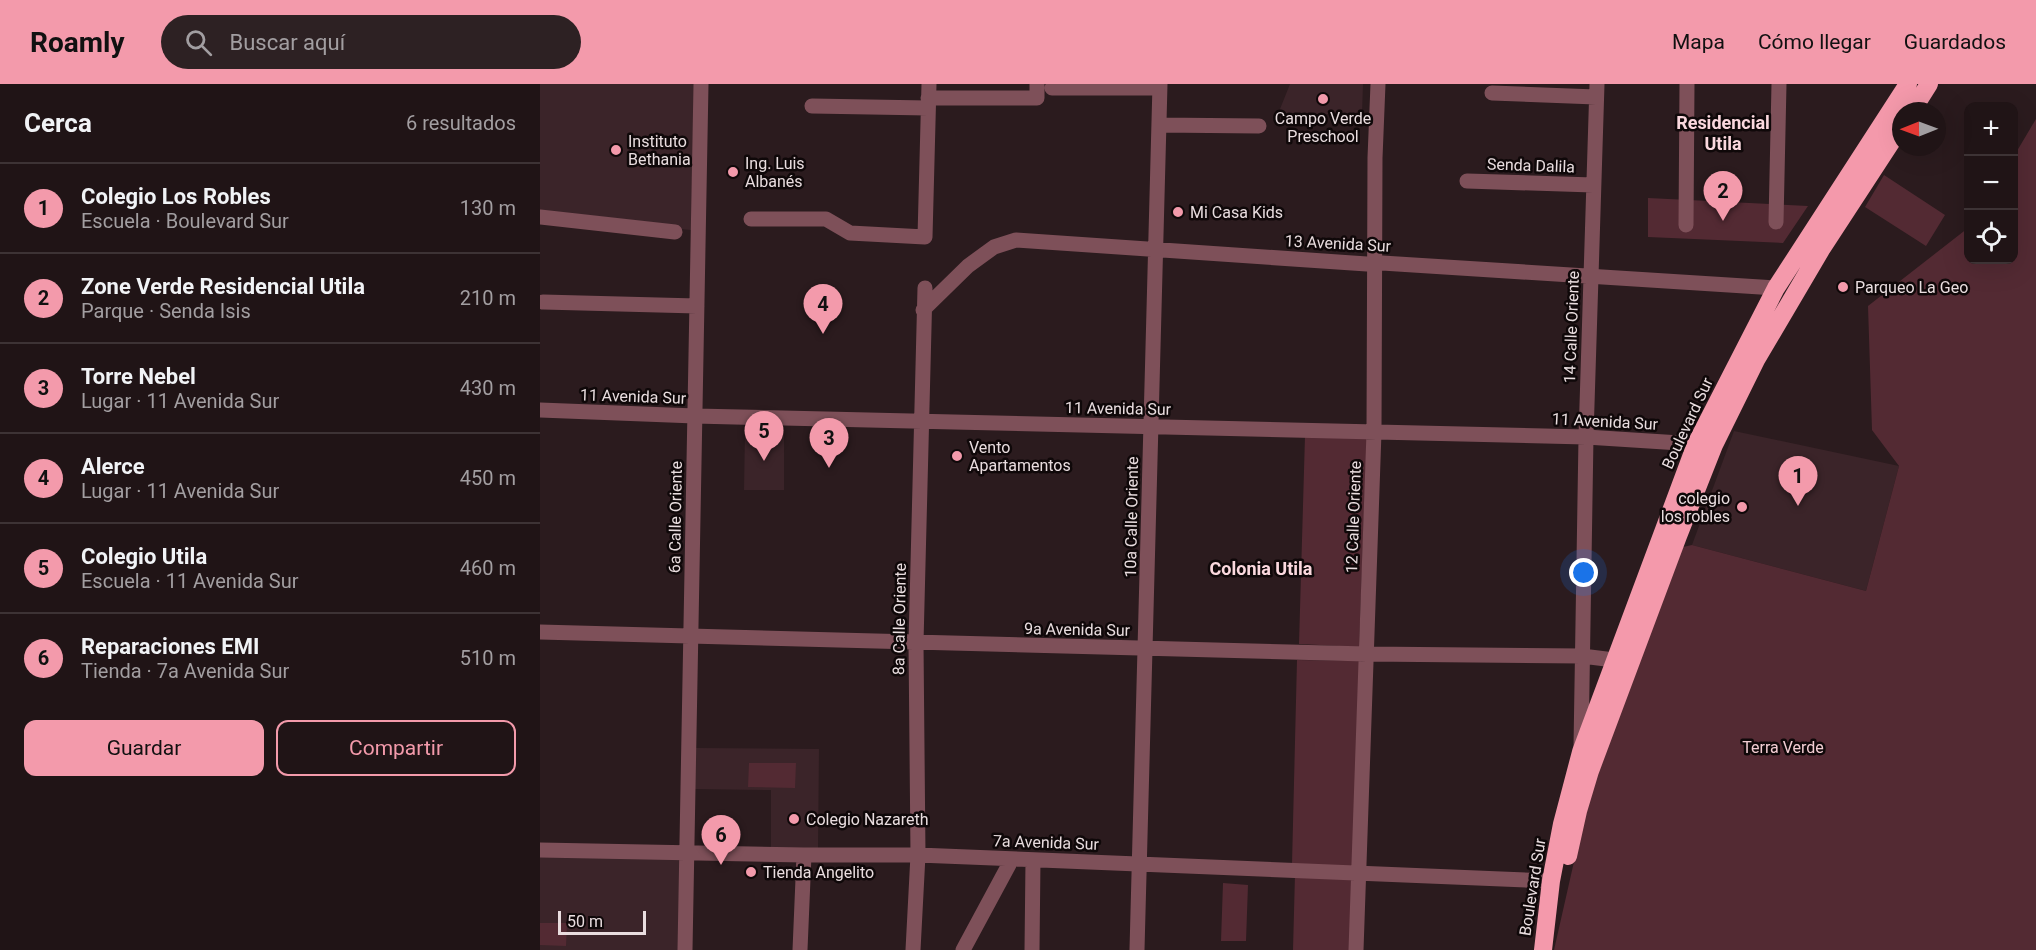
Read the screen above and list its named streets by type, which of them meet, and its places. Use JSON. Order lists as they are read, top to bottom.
{
  "streets": {
    "highway": ["Boulevard Sur"],
    "street": [
      "Senda Dalila",
      "13 Avenida Sur",
      "14 Calle Oriente",
      "11 Avenida Sur",
      "6a Calle Oriente",
      "10a Calle Oriente",
      "12 Calle Oriente",
      "8a Calle Oriente",
      "9a Avenida Sur",
      "7a Avenida Sur"
    ]
  },
  "crossings": [
    ["Senda Dalila", "14 Calle Oriente"],
    ["13 Avenida Sur", "14 Calle Oriente"],
    ["13 Avenida Sur", "Boulevard Sur"],
    ["13 Avenida Sur", "10a Calle Oriente"],
    ["13 Avenida Sur", "12 Calle Oriente"],
    ["13 Avenida Sur", "8a Calle Oriente"],
    ["14 Calle Oriente", "11 Avenida Sur"],
    ["14 Calle Oriente", "Boulevard Sur"],
    ["14 Calle Oriente", "9a Avenida Sur"],
    ["11 Avenida Sur", "Boulevard Sur"],
    ["11 Avenida Sur", "6a Calle Oriente"],
    ["11 Avenida Sur", "10a Calle Oriente"],
    ["11 Avenida Sur", "12 Calle Oriente"],
    ["11 Avenida Sur", "8a Calle Oriente"],
    ["Boulevard Sur", "9a Avenida Sur"],
    ["Boulevard Sur", "7a Avenida Sur"],
    ["6a Calle Oriente", "9a Avenida Sur"],
    ["6a Calle Oriente", "7a Avenida Sur"],
    ["10a Calle Oriente", "9a Avenida Sur"],
    ["10a Calle Oriente", "7a Avenida Sur"],
    ["12 Calle Oriente", "9a Avenida Sur"],
    ["12 Calle Oriente", "7a Avenida Sur"],
    ["8a Calle Oriente", "9a Avenida Sur"],
    ["8a Calle Oriente", "7a Avenida Sur"]
  ],
  "districts": ["Residencial Utila", "Colonia Utila"],
  "parks": ["Terra Verde"],
  "places": [
    "Campo Verde Preschool",
    "Instituto Bethania",
    "Ing. Luis Albanés",
    "Mi Casa Kids",
    "Parqueo La Geo",
    "Vento Apartamentos",
    "colegio los robles",
    "Colegio Nazareth",
    "Tienda Angelito"
  ],
  "scale_bar": "50 m",
  "north": "left",
  "page": {
    "header": "Roamly",
    "search": "Buscar aquí",
    "nav": ["Mapa", "Cómo llegar", "Guardados"],
    "heading": ["Cerca", "6 resultados"],
    "map_buttons": ["+", "−"],
    "list": [
      {
        "mark": "1",
        "name": "Colegio Los Robles",
        "note": "Escuela · Boulevard Sur",
        "value": "130 m"
      },
      {
        "mark": "2",
        "name": "Zone Verde Residencial Utila",
        "note": "Parque · Senda Isis",
        "value": "210 m"
      },
      {
        "mark": "3",
        "name": "Torre Nebel",
        "note": "Lugar · 11 Avenida Sur",
        "value": "430 m"
      },
      {
        "mark": "4",
        "name": "Alerce",
        "note": "Lugar · 11 Avenida Sur",
        "value": "450 m"
      },
      {
        "mark": "5",
        "name": "Colegio Utila",
        "note": "Escuela · 11 Avenida Sur",
        "value": "460 m"
      },
      {
        "mark": "6",
        "name": "Reparaciones EMI",
        "note": "Tienda · 7a Avenida Sur",
        "value": "510 m"
      }
    ],
    "pins": [
      "2",
      "4",
      "5",
      "3",
      "1",
      "6"
    ],
    "buttons": ["Guardar", "Compartir"],
    "scale": "50 m"
  }
}
